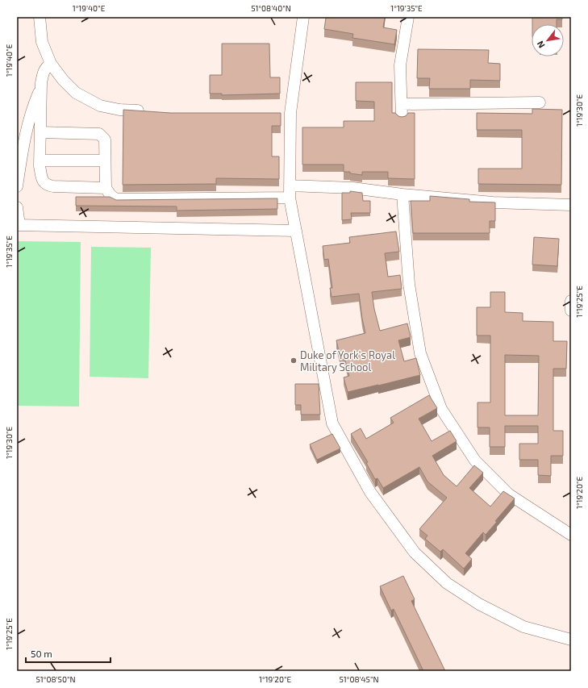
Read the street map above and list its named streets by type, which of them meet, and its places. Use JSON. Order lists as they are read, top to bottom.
{
  "places": ["Duke of York's Royal Military School"],
  "scale_bar": "50 m",
  "north": "bottom left",
  "coordinates": [
    "1°19'40\"E",
    "51°08'40\"N",
    "1°19'35\"E",
    "1°19'30\"E",
    "1°19'25\"E",
    "1°19'20\"E",
    "51°08'50\"N",
    "51°08'45\"N"
  ]
}
